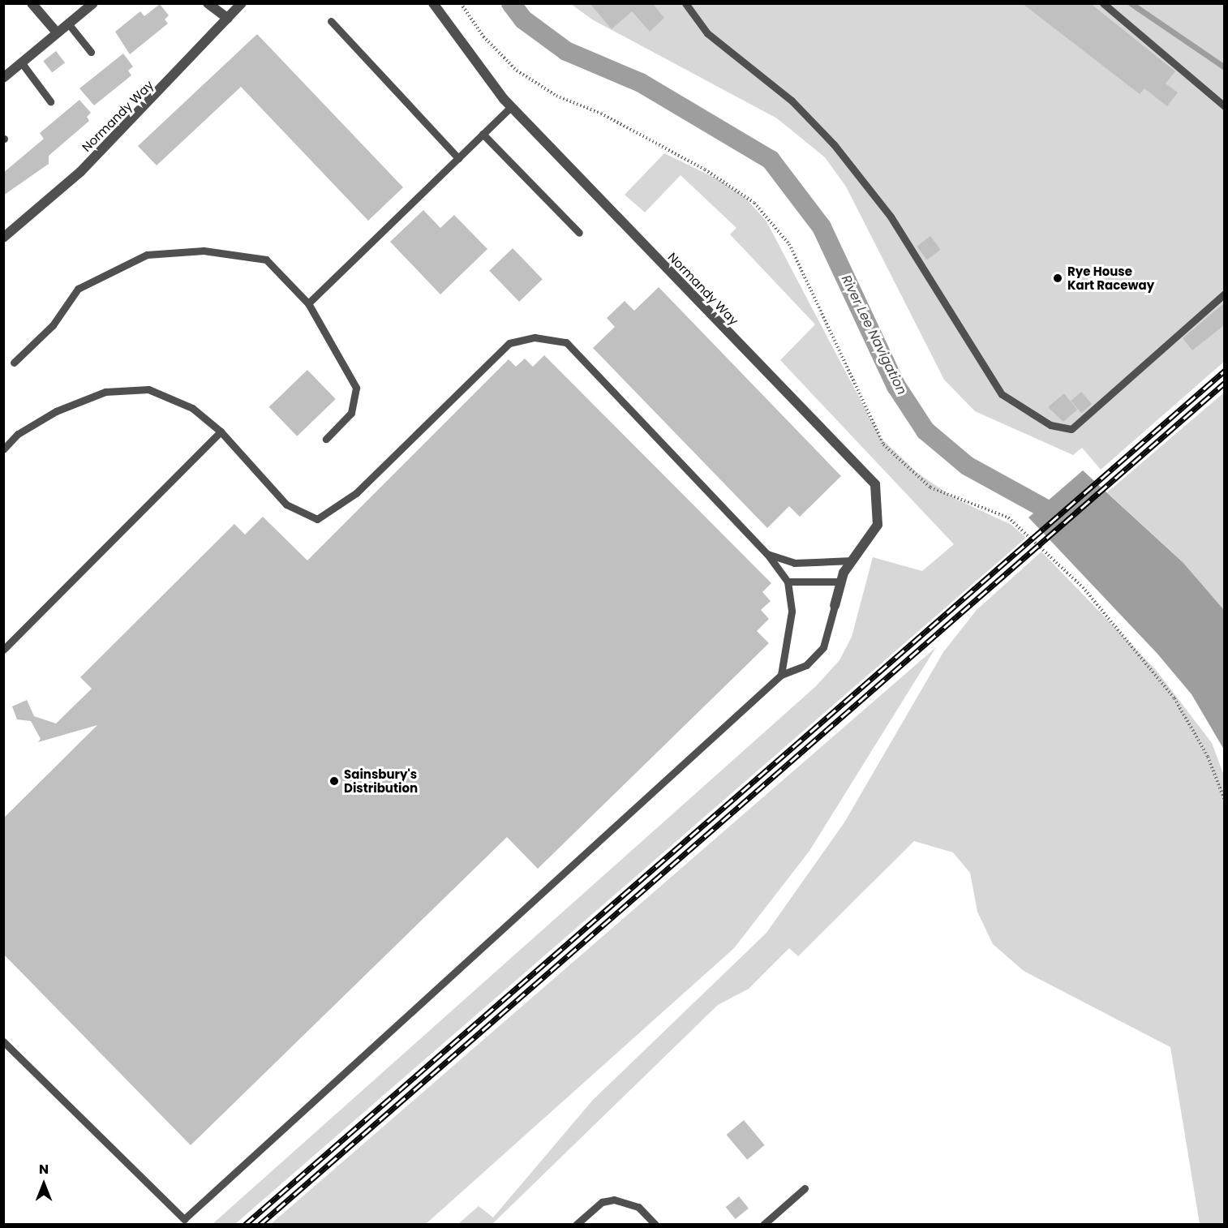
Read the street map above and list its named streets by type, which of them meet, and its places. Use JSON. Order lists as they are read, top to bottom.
{
  "streets": {
    "street": ["Normandy Way"]
  },
  "water": ["River Lee Navigation"],
  "places": ["Rye House Kart Raceway", "Sainsbury's Distribution"],
  "north": "top"
}
